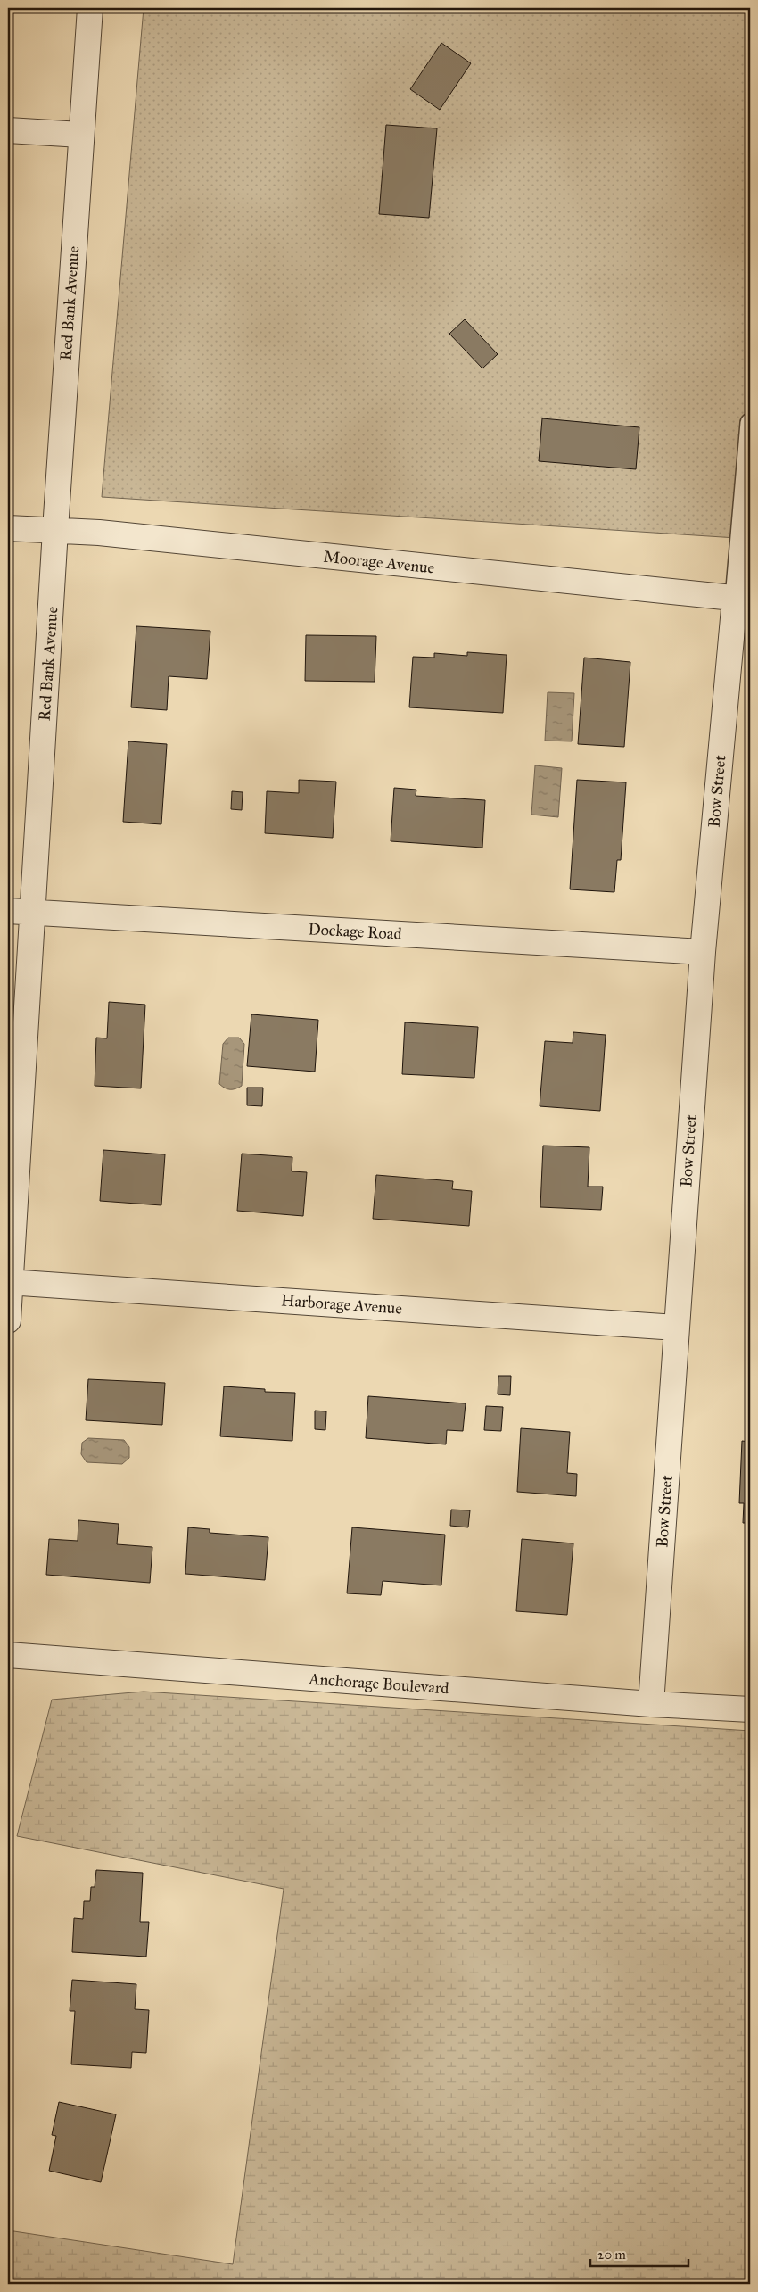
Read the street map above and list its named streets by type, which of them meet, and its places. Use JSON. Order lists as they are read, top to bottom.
{
  "streets": {
    "street": [
      "Red Bank Avenue",
      "Moorage Avenue",
      "Bow Street",
      "Dockage Road",
      "Harborage Avenue",
      "Anchorage Boulevard"
    ]
  },
  "crossings": [
    ["Red Bank Avenue", "Moorage Avenue"],
    ["Red Bank Avenue", "Dockage Road"],
    ["Red Bank Avenue", "Harborage Avenue"],
    ["Moorage Avenue", "Bow Street"],
    ["Bow Street", "Dockage Road"],
    ["Bow Street", "Harborage Avenue"],
    ["Bow Street", "Anchorage Boulevard"]
  ],
  "scale_bar": "20 m"
}
